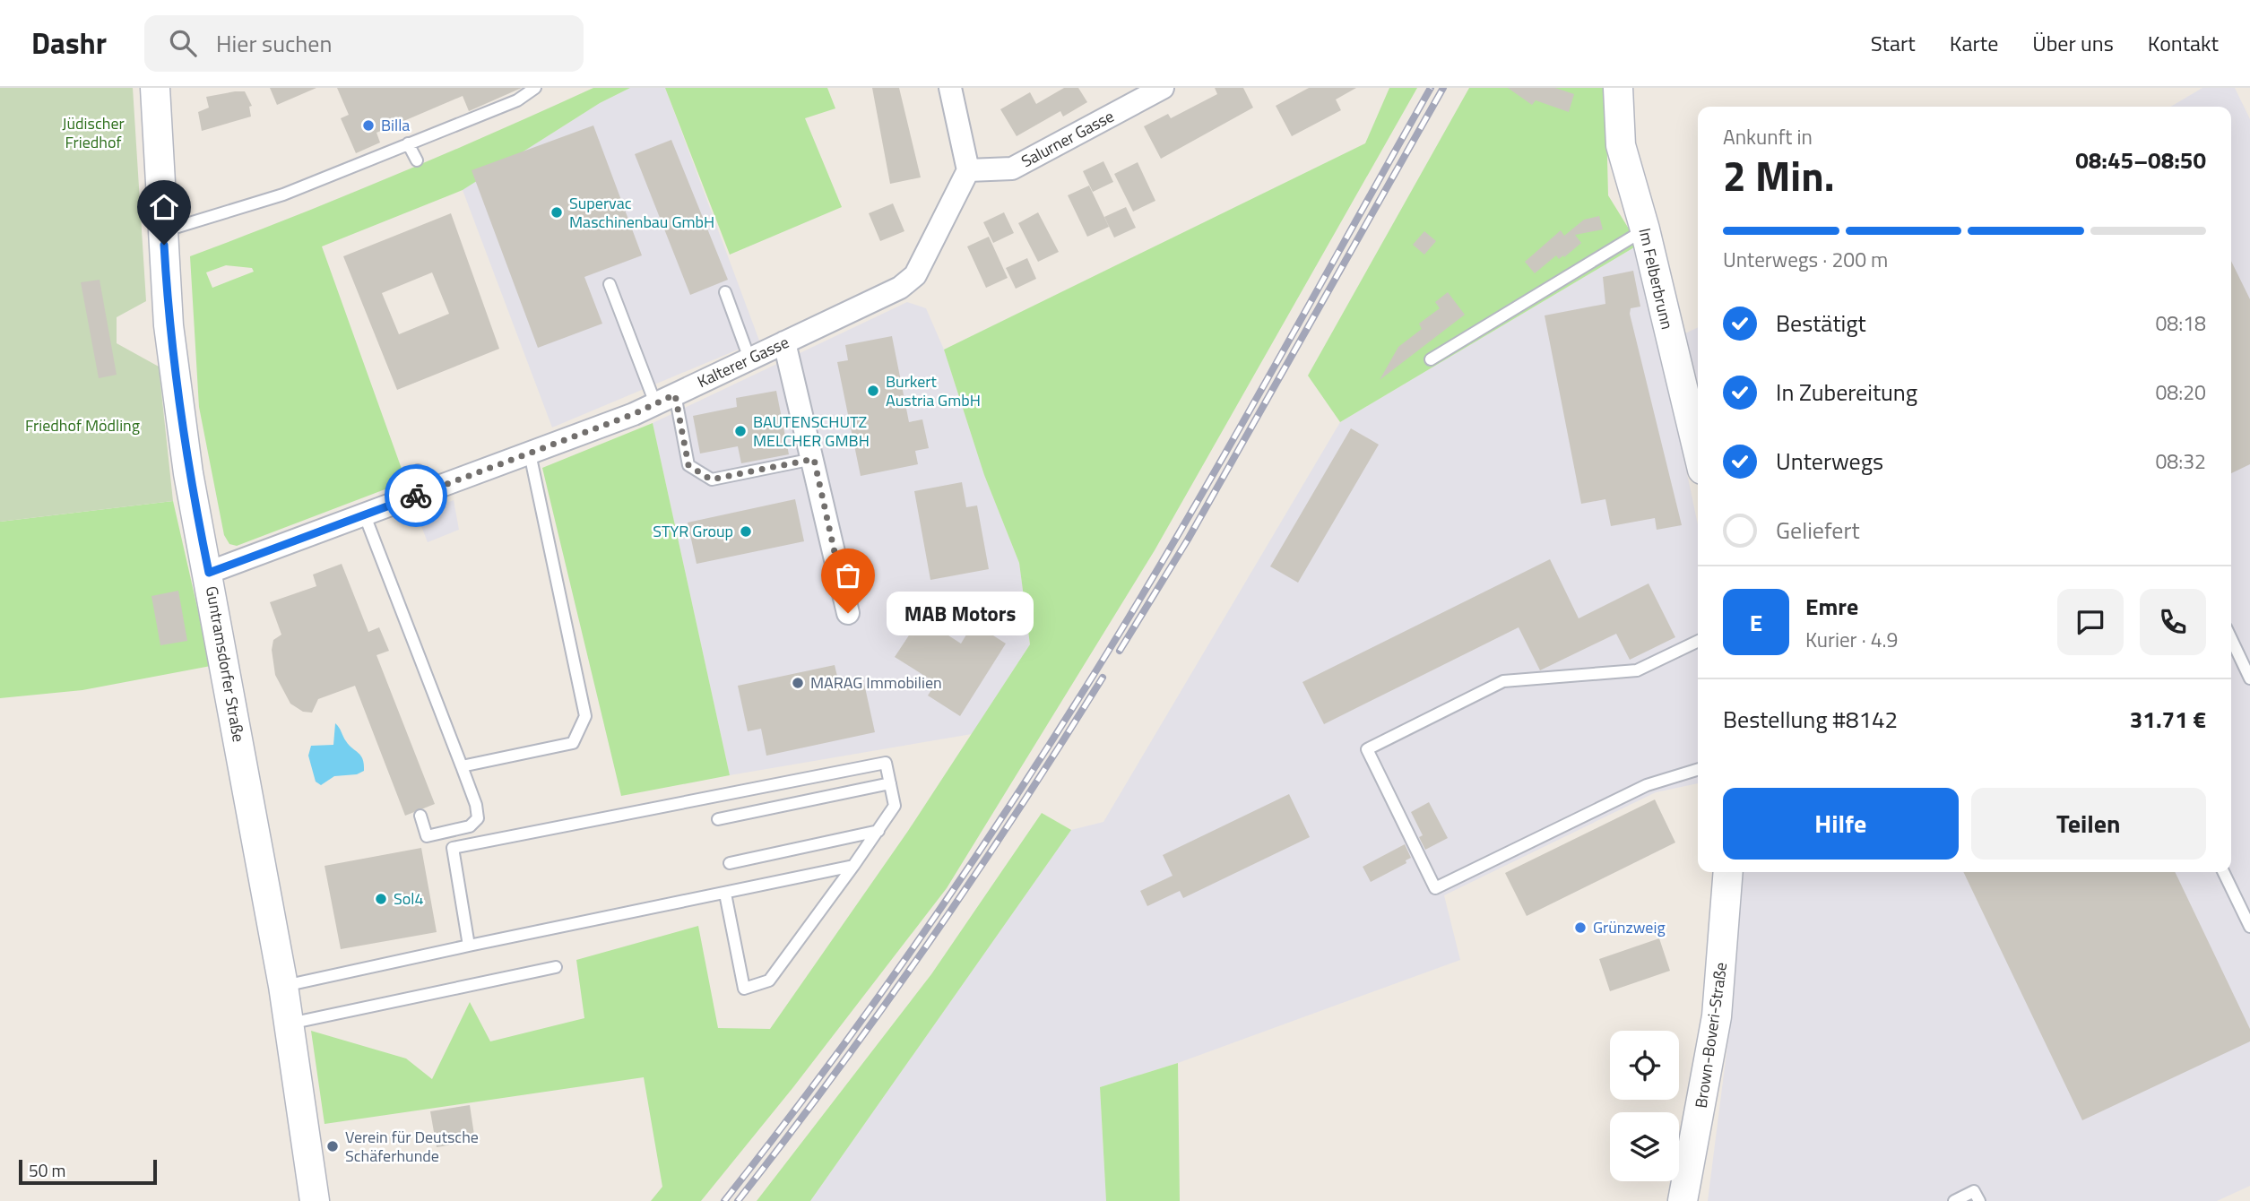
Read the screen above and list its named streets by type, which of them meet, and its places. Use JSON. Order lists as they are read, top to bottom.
{
  "streets": {
    "street": [
      "Salurner Gasse",
      "Im Felberbrunn",
      "Kalterer Gasse",
      "Guntramsdorfer Straße",
      "Brown-Boveri-Straße"
    ]
  },
  "crossings": [
    ["Salurner Gasse", "Kalterer Gasse"],
    ["Kalterer Gasse", "Guntramsdorfer Straße"]
  ],
  "parks": ["Jüdischer Friedhof", "Friedhof Mödling"],
  "places": [
    "Billa",
    "Supervac Maschinenbau GmbH",
    "Burkert Austria GmbH",
    "BAUTENSCHUTZ MELCHER GMBH",
    "STYR Group",
    "MAB Motors",
    "MARAG Immobilien",
    "Sol4",
    "Grünzweig",
    "Verein für Deutsche Schäferhunde"
  ],
  "scale_bar": "50 m",
  "page": {
    "header": "Dashr",
    "search": "Hier suchen",
    "nav": [
      "Start",
      "Karte",
      "Über uns",
      "Kontakt"
    ],
    "heading": ["2 Min.", "Ankunft in", "08:45–08:50"],
    "panel": [
      "Emre",
      "Kurier · 4.9",
      "Bestellung #8142",
      "31.71 €"
    ],
    "bar": "Unterwegs · 200 m",
    "list": [
      ["Bestätigt", "08:18"],
      ["In Zubereitung", "08:20"],
      ["Unterwegs", "08:32"],
      "Geliefert"
    ],
    "round": "E",
    "bubble": "MAB Motors",
    "buttons": ["Hilfe", "Teilen"],
    "scale": "50 m"
  }
}
